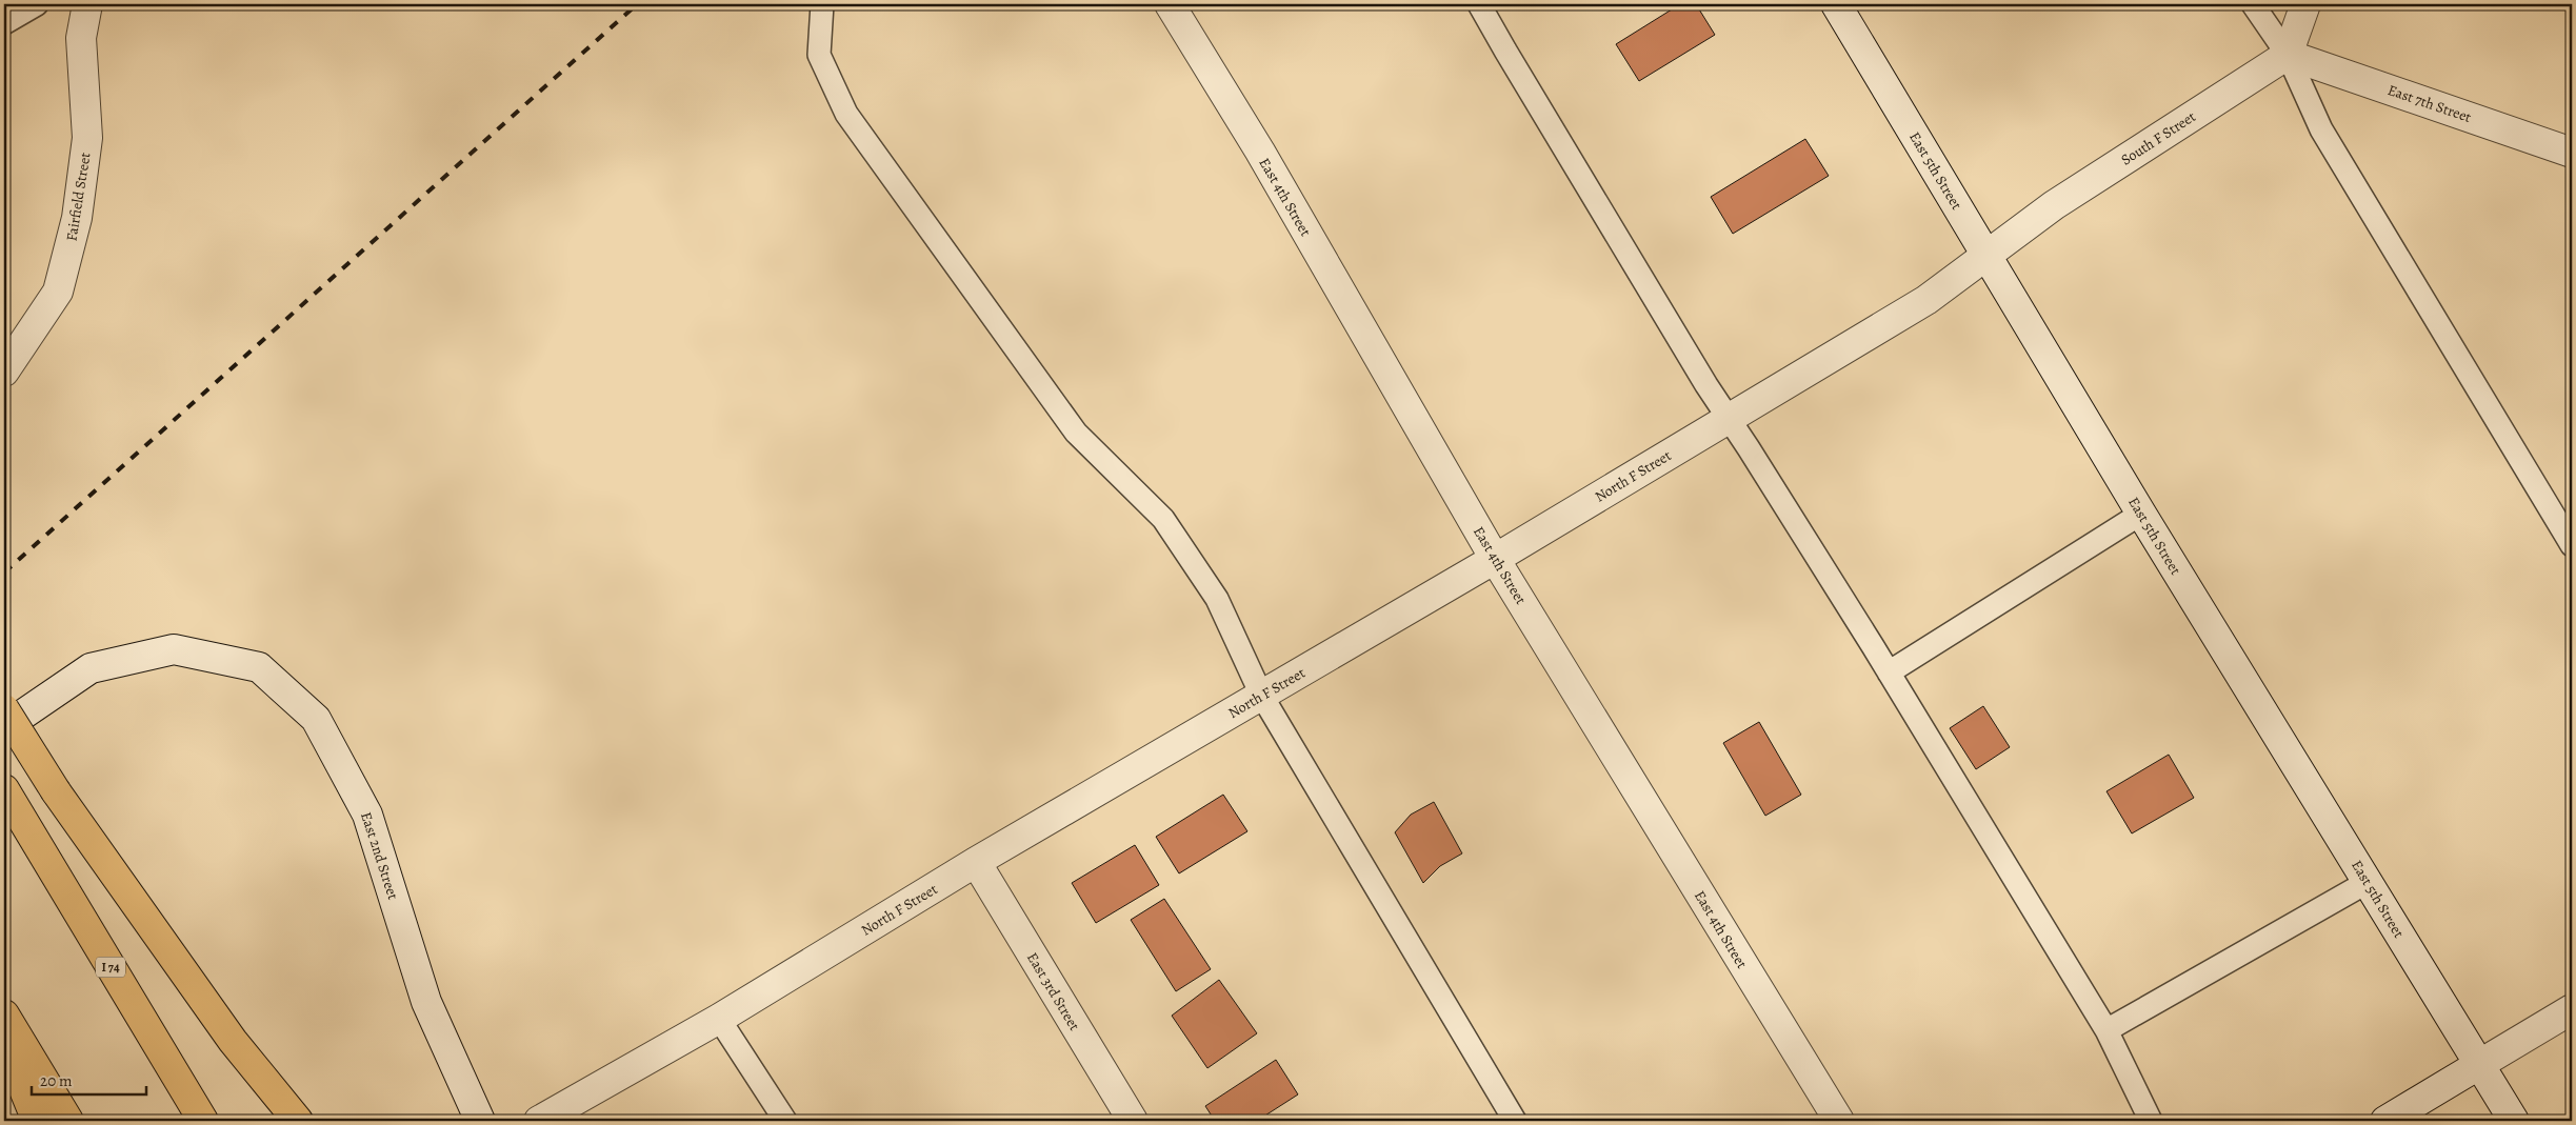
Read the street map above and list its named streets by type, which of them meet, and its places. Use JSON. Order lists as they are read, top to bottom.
{
  "streets": {
    "highway": ["I 74"],
    "street": [
      "East 7th Street",
      "South F Street",
      "East 5th Street",
      "Fairfield Street",
      "East 4th Street",
      "North F Street",
      "East 2nd Street",
      "East 3rd Street"
    ]
  },
  "crossings": [
    ["East 7th Street", "South F Street"],
    ["South F Street", "East 5th Street"],
    ["South F Street", "North F Street"],
    ["East 5th Street", "North F Street"],
    ["East 4th Street", "North F Street"],
    ["North F Street", "East 3rd Street"]
  ],
  "scale_bar": "20 m"
}
